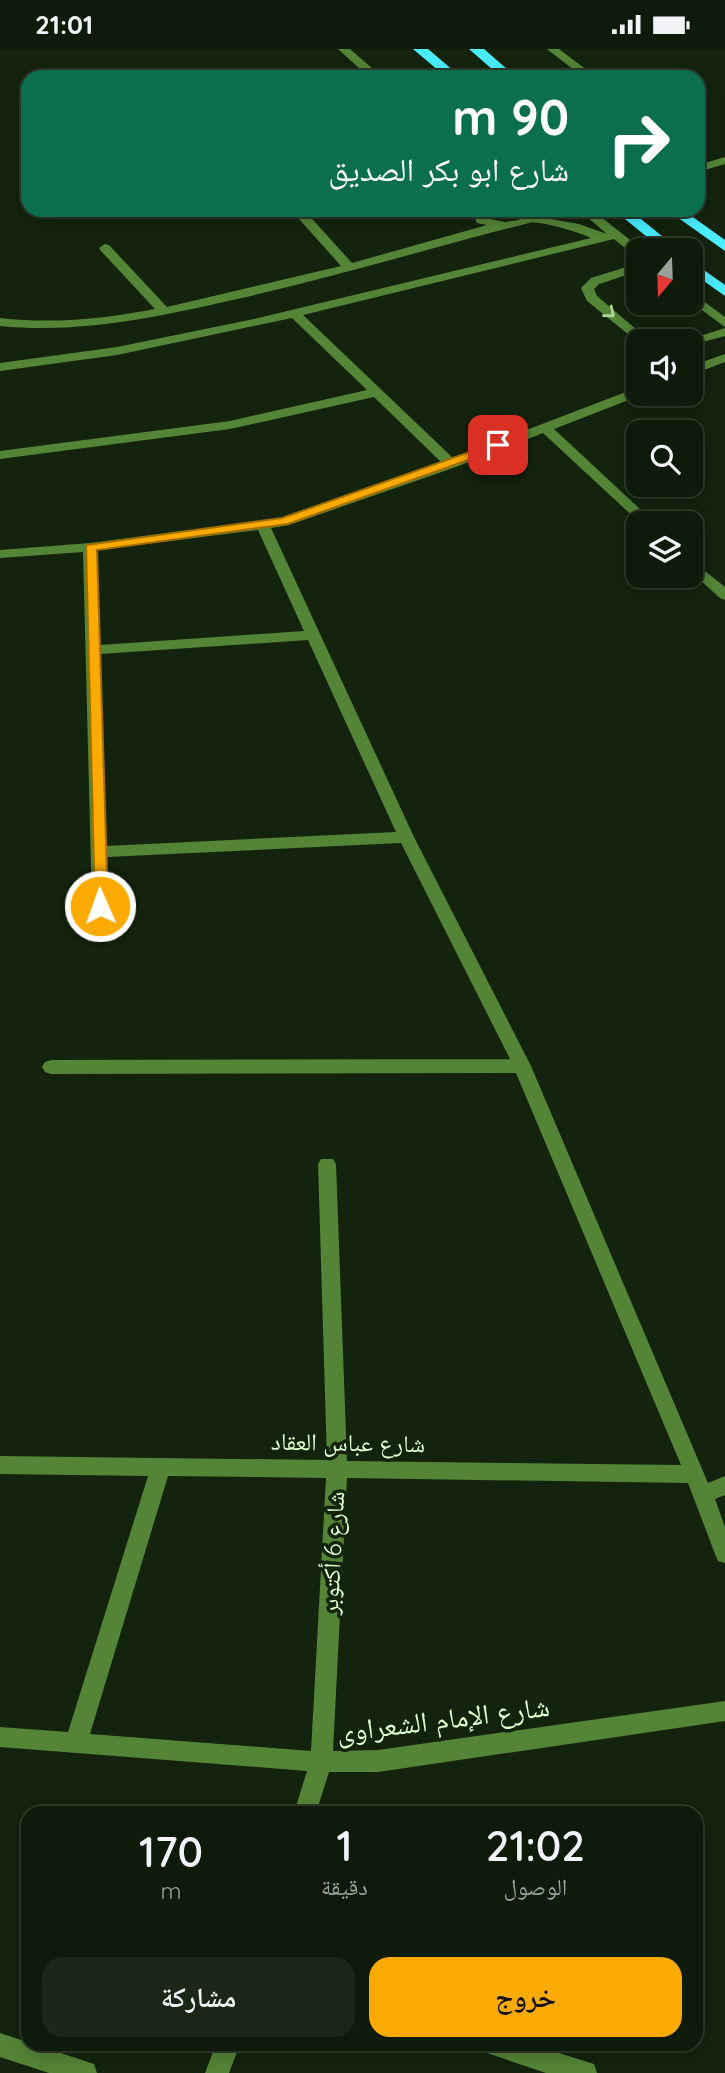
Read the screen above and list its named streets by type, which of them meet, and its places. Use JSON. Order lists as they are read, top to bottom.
{
  "streets": {
    "street": ["شارع عباس العقاد", "شارع 6 أكتوبر", "شارع الإمام الشعراوى"]
  },
  "crossings": [
    ["شارع عباس العقاد", "شارع 6 أكتوبر"],
    ["شارع 6 أكتوبر", "شارع الإمام الشعراوى"]
  ],
  "north": "bottom",
  "page": {
    "status": "21:01",
    "turn": ["90 m", "شارع ابو بكر الصديق"],
    "eta": [
      "21:02",
      "الوصول",
      "1",
      "دقيقة",
      "170",
      "m"
    ],
    "buttons": ["خروج", "مشاركة"]
  }
}
